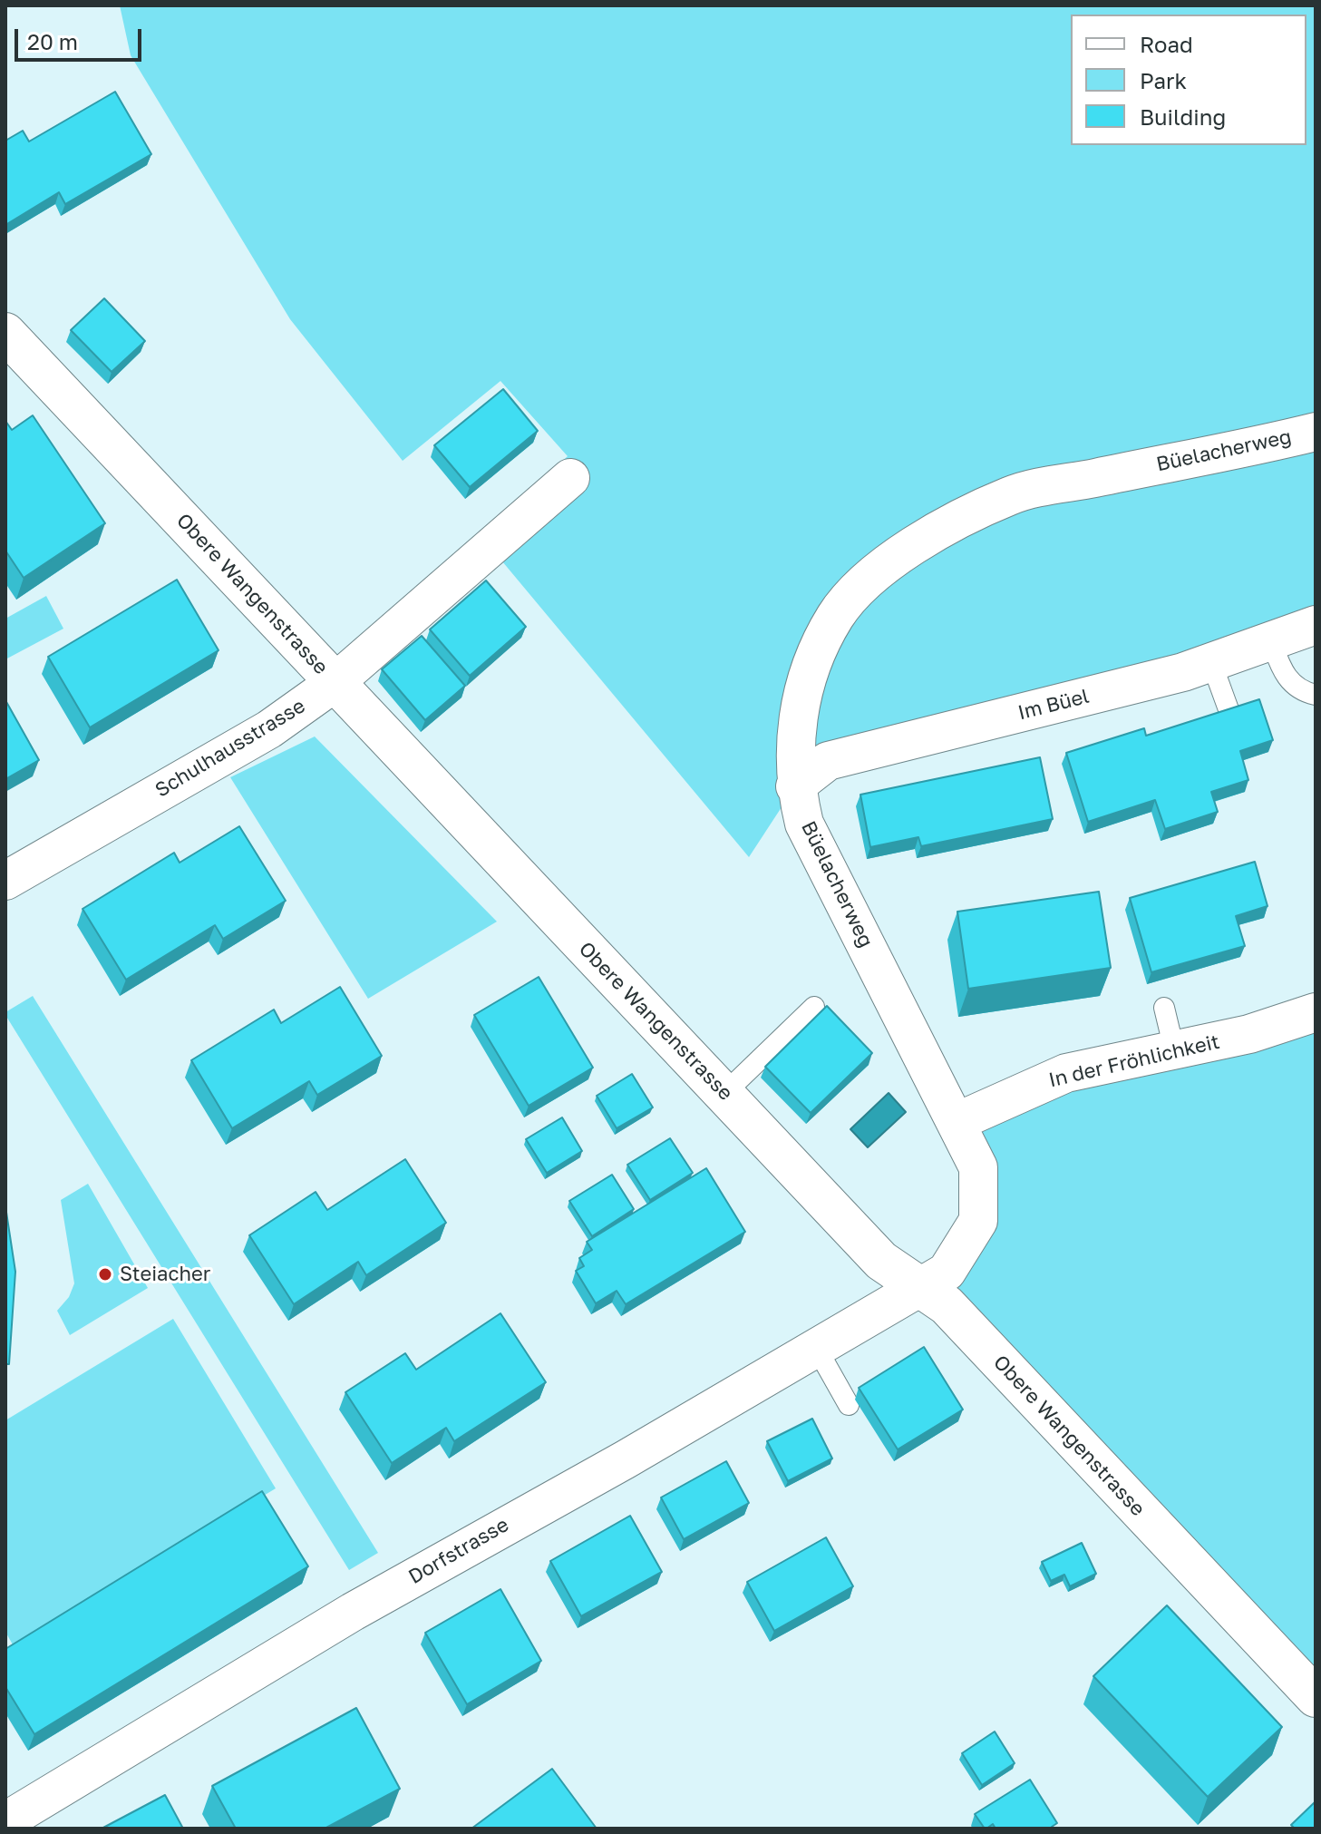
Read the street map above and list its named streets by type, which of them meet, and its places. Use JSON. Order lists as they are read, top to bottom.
{
  "streets": {
    "street": [
      "Büelacherweg",
      "Obere Wangenstrasse",
      "Im Büel",
      "Schulhausstrasse",
      "In der Fröhlichkeit",
      "Dorfstrasse"
    ]
  },
  "crossings": [
    ["Büelacherweg", "Obere Wangenstrasse"],
    ["Büelacherweg", "Im Büel"],
    ["Büelacherweg", "In der Fröhlichkeit"],
    ["Büelacherweg", "Dorfstrasse"],
    ["Obere Wangenstrasse", "Schulhausstrasse"],
    ["Obere Wangenstrasse", "Dorfstrasse"]
  ],
  "places": ["Steiacher"],
  "legend": ["Road", "Park", "Building"],
  "scale_bar": "20 m"
}
